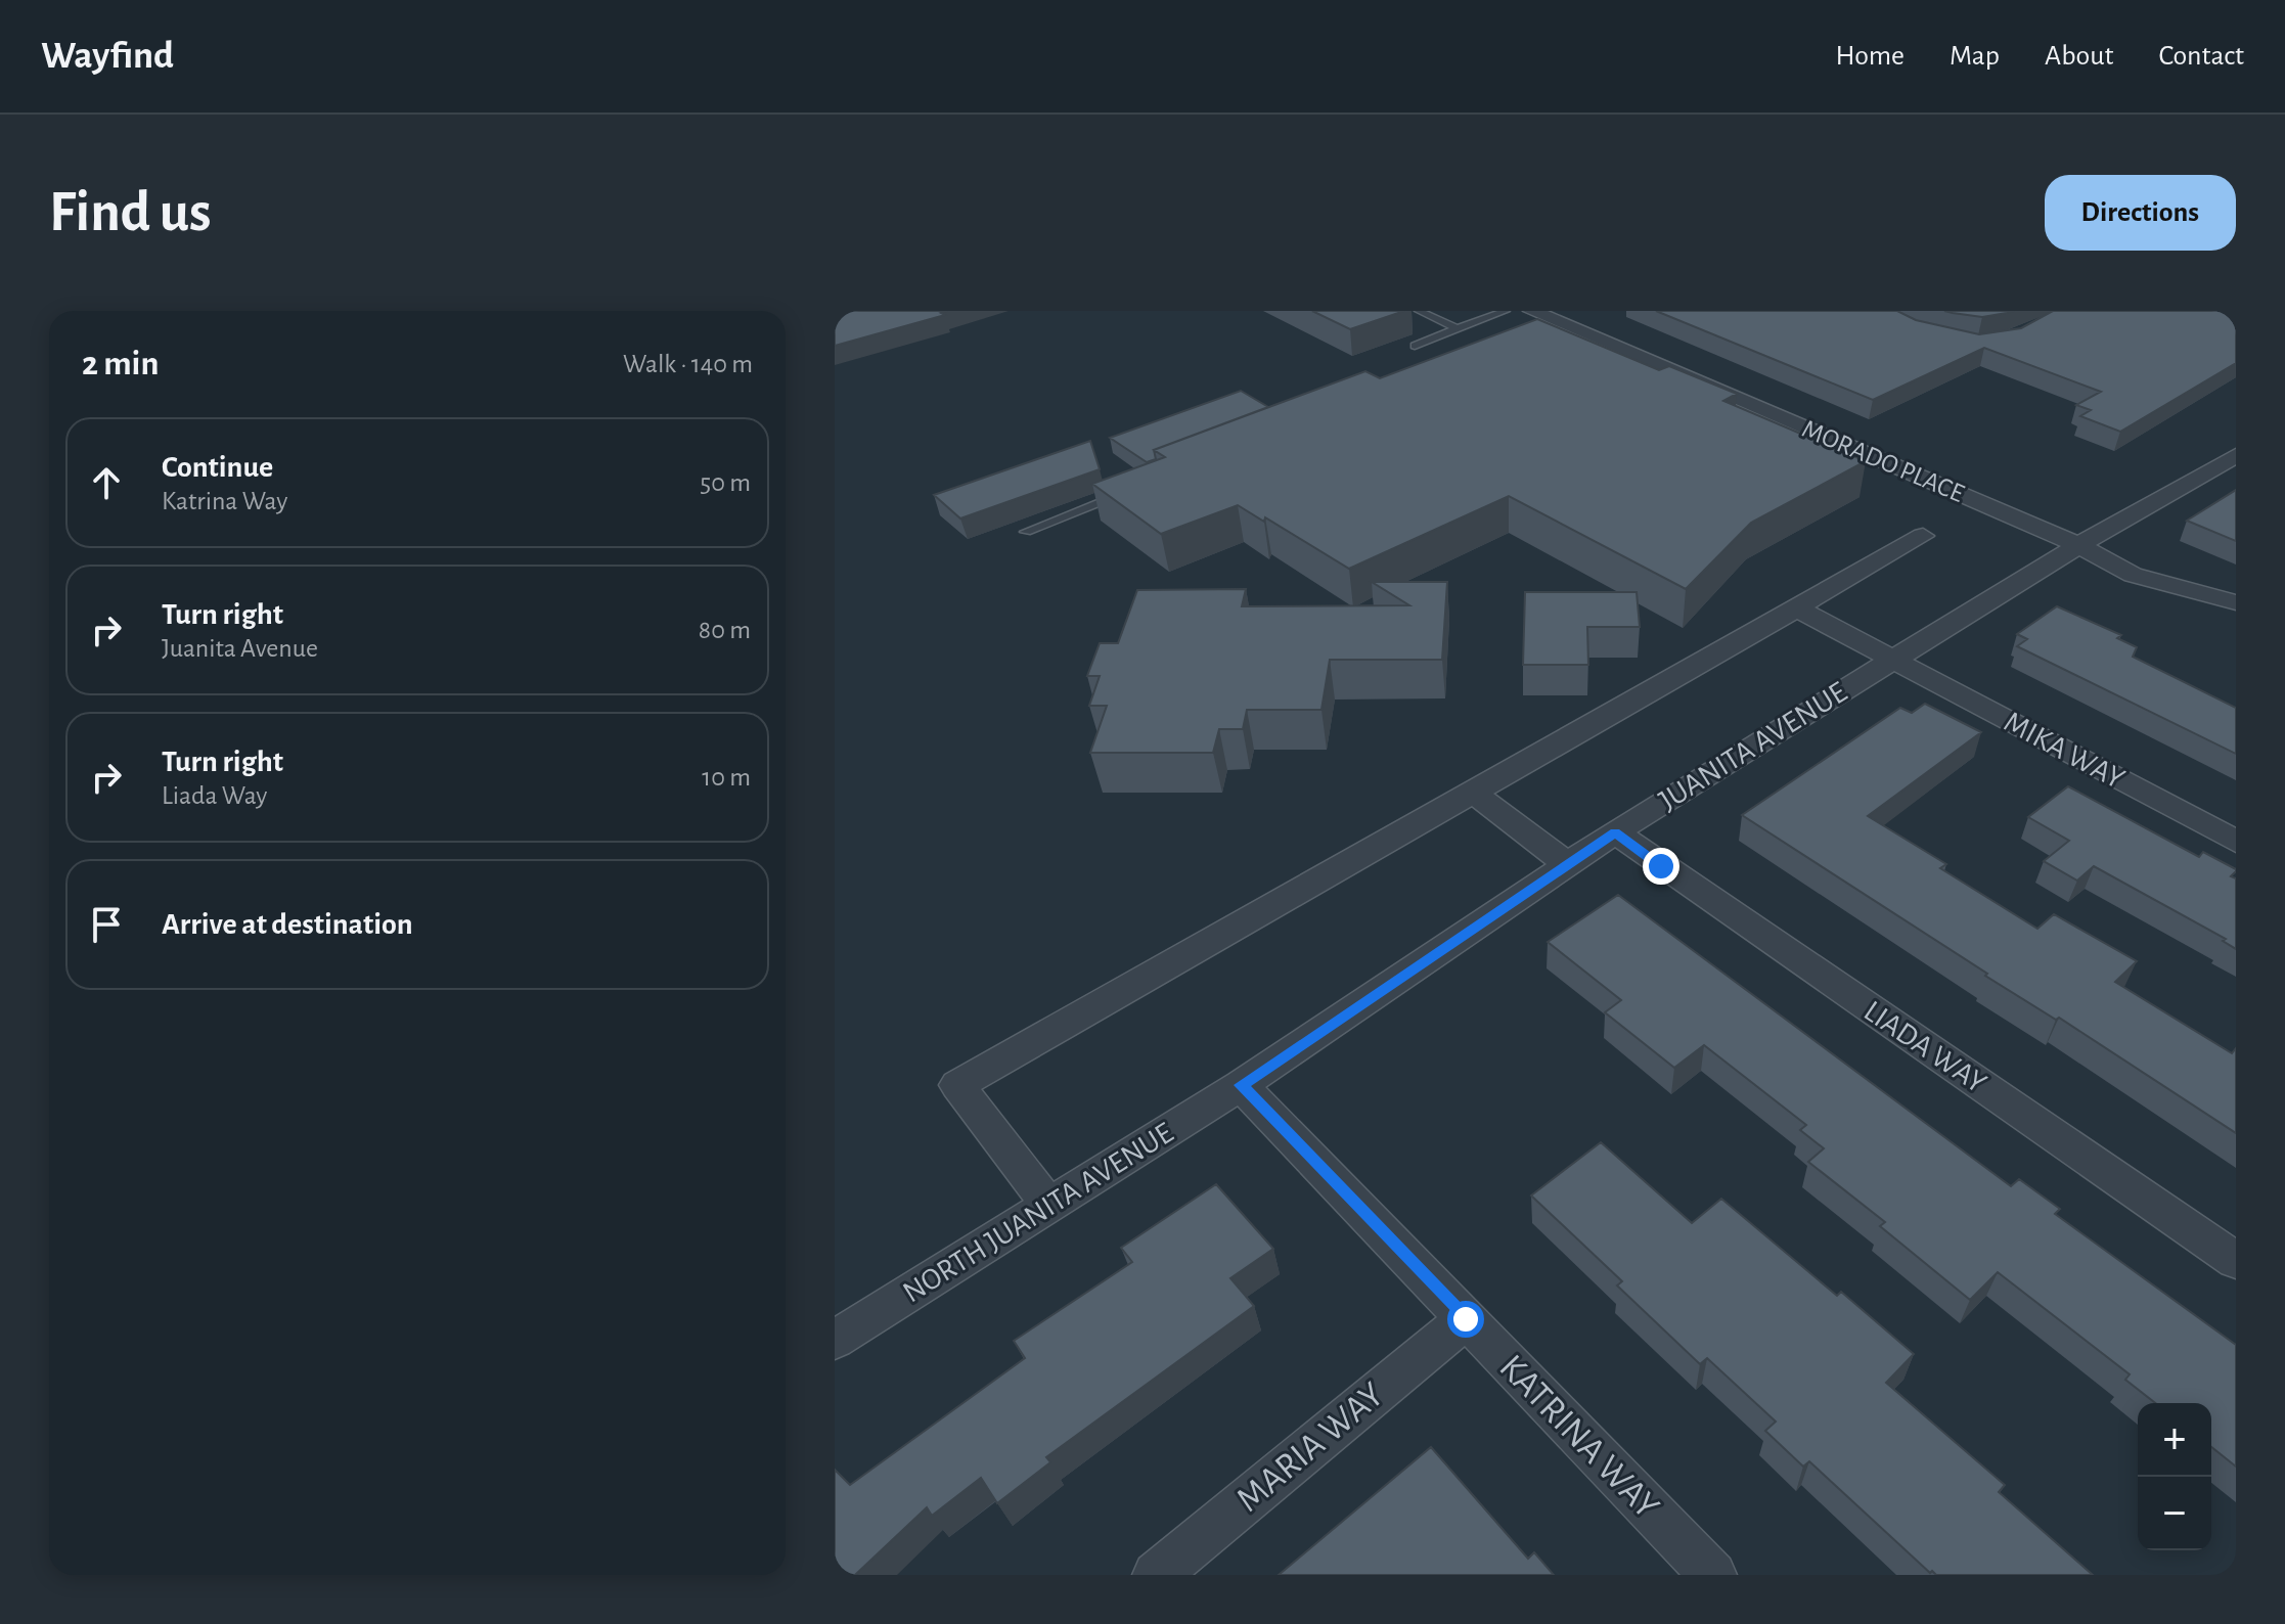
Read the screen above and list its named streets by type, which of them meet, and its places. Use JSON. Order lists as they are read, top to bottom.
{
  "streets": {
    "street": [
      "MORADO PLACE",
      "JUANITA AVENUE",
      "MIKA WAY",
      "LIADA WAY",
      "NORTH JUANITA AVENUE",
      "KATRINA WAY",
      "MARIA WAY"
    ]
  },
  "crossings": [
    ["MORADO PLACE", "JUANITA AVENUE"],
    ["JUANITA AVENUE", "MIKA WAY"],
    ["JUANITA AVENUE", "LIADA WAY"],
    ["JUANITA AVENUE", "NORTH JUANITA AVENUE"],
    ["JUANITA AVENUE", "KATRINA WAY"],
    ["NORTH JUANITA AVENUE", "KATRINA WAY"],
    ["KATRINA WAY", "MARIA WAY"]
  ],
  "page": {
    "header": "Wayfind",
    "nav": [
      "Home",
      "Map",
      "About",
      "Contact"
    ],
    "buttons": "Directions",
    "title": "Find us",
    "heading": ["2 min", "Walk · 140 m"],
    "list": [
      ["Continue", "Katrina Way", "50 m"],
      ["Turn right", "Juanita Avenue", "80 m"],
      ["Turn right", "Liada Way", "10 m"],
      "Arrive at destination"
    ],
    "map_buttons": ["+", "−"]
  }
}
